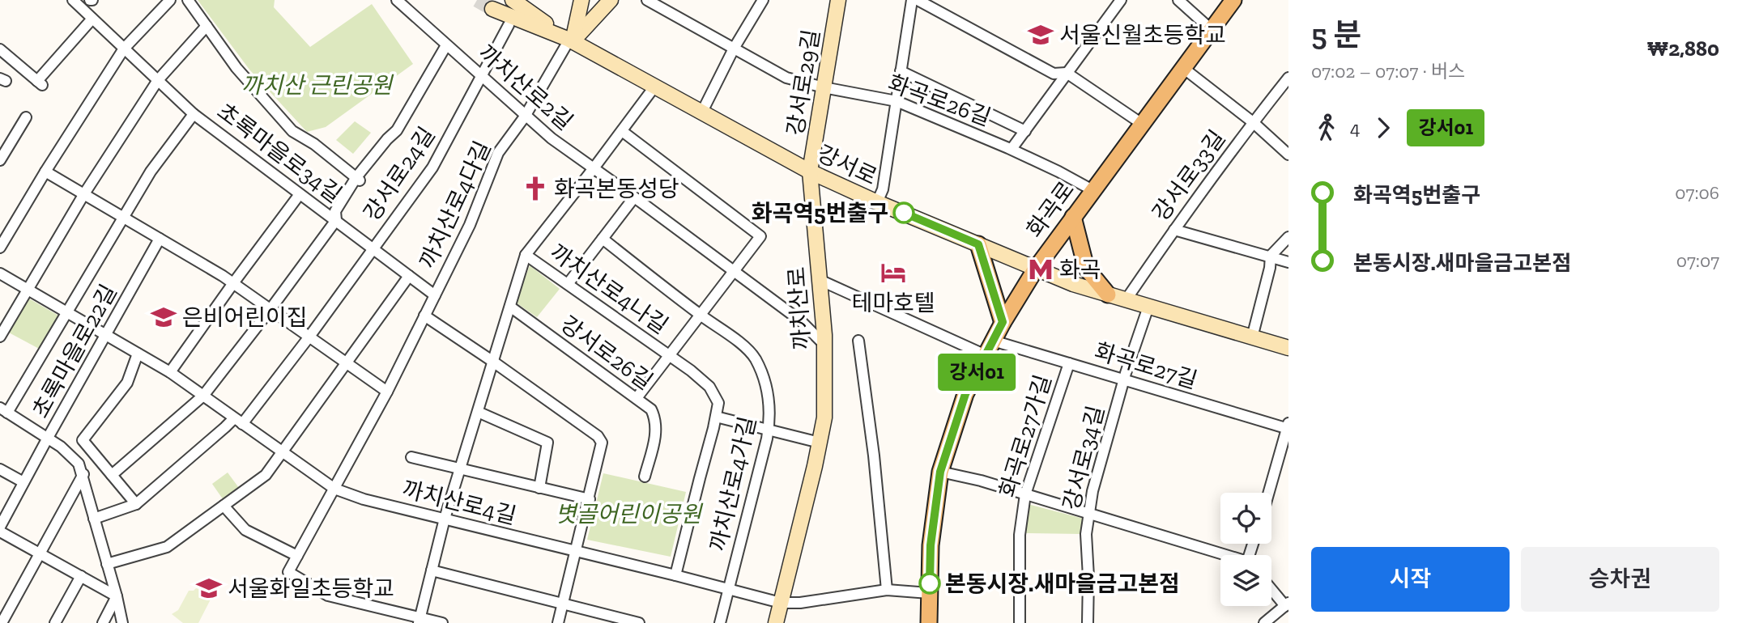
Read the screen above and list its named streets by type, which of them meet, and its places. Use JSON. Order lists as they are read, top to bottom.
{
  "streets": {
    "main road": [
      "강서로29길",
      "강서로",
      "화곡로",
      "까치산로"
    ],
    "street": [
      "까치산로2길",
      "화곡로26길",
      "초록마을로34길",
      "강서로24길",
      "강서로33길",
      "까치산로4다길",
      "까치산로4나길",
      "초록마을로22길",
      "강서로26길",
      "화곡로27길",
      "화곡로27가길",
      "강서로34길",
      "까치산로4가길",
      "까치산로4길"
    ]
  },
  "crossings": [
    ["강서로29길", "화곡로26길"],
    ["강서로29길", "강서로"],
    ["강서로29길", "까치산로"],
    ["까치산로2길", "강서로24길"],
    ["까치산로2길", "까치산로4다길"],
    ["까치산로2길", "까치산로"],
    ["화곡로26길", "화곡로"],
    ["초록마을로34길", "강서로24길"],
    ["초록마을로34길", "까치산로4다길"],
    ["강서로", "강서로33길"],
    ["강서로", "까치산로4다길"],
    ["강서로", "화곡로"],
    ["강서로", "까치산로"],
    ["강서로", "강서로34길"],
    ["강서로24길", "까치산로4길"],
    ["까치산로4다길", "까치산로4길"],
    ["화곡로", "화곡로27길"],
    ["까치산로4나길", "강서로26길"],
    ["까치산로4나길", "까치산로4길"],
    ["까치산로", "까치산로4길"],
    ["초록마을로22길", "까치산로4길"],
    ["화곡로27길", "화곡로27가길"],
    ["화곡로27길", "강서로34길"],
    ["까치산로4가길", "까치산로4길"]
  ],
  "parks": ["까치산 근린공원", "볏골어린이공원"],
  "places": {
    "school or university": ["서울신월초등학교", "은비어린이집", "서울화일초등학교"],
    "church": ["화곡본동성당"],
    "other": ["화곡역5번출구", "본동시장.새마을금고본점"],
    "metro station": ["화곡"],
    "hotel": ["테마호텔"]
  },
  "lines": ["bus line 강서01"],
  "page": {
    "on_map": "강서01",
    "heading": ["5 분", "07:02 – 07:07 · 버스", "₩2,880"],
    "legs": ["4", "강서01"],
    "list": [
      {
        "name": "화곡역5번출구",
        "value": "07:06"
      },
      {
        "name": "본동시장.새마을금고본점",
        "value": "07:07"
      }
    ],
    "buttons": ["시작", "승차권"]
  }
}
